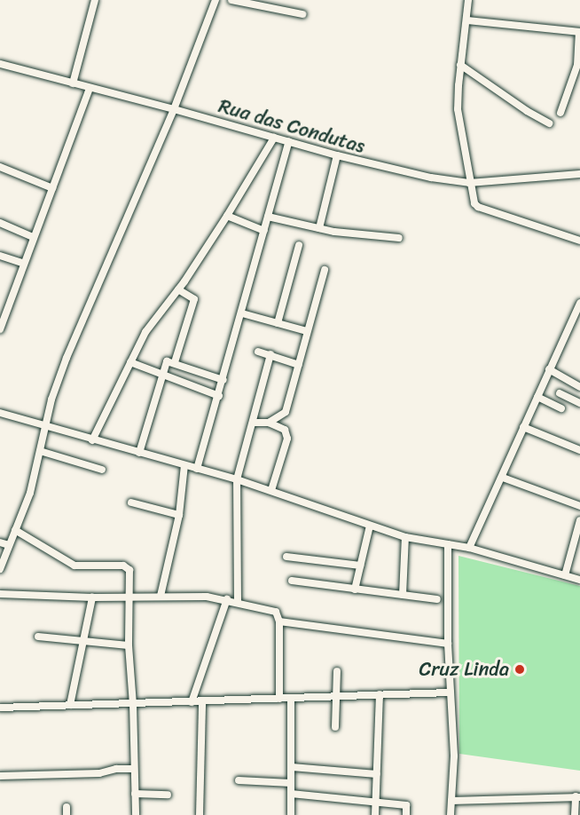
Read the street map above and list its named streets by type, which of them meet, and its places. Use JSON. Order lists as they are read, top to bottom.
{
  "streets": {
    "street": ["Rua das Condutas"]
  },
  "places": ["Cruz Linda"]
}
